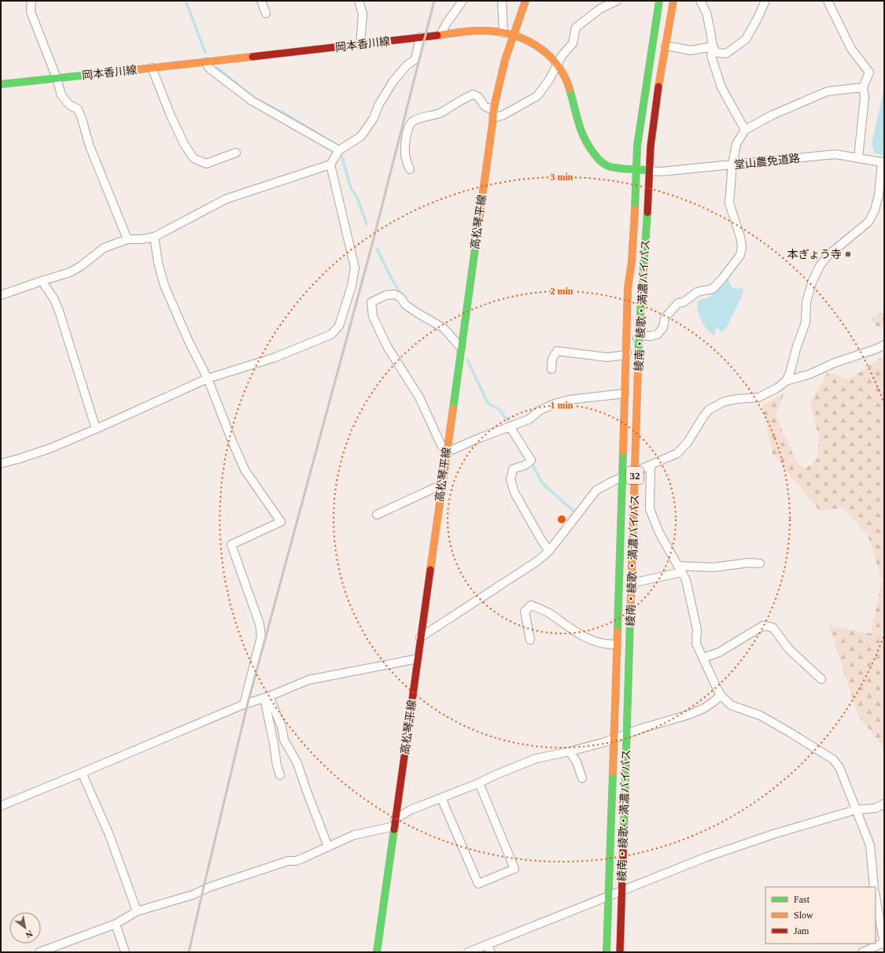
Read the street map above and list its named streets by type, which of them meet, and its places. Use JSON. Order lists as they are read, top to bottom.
{
  "streets": {
    "main road": [
      "岡本香川線",
      "高松琴平線",
      "綾南・綾歌・満濃バイパス",
      "32"
    ],
    "street": ["堂山農免道路"]
  },
  "crossings": [
    ["岡本香川線", "堂山農免道路"],
    ["岡本香川線", "高松琴平線"],
    ["岡本香川線", "綾南・綾歌・満濃バイパス"],
    ["堂山農免道路", "綾南・綾歌・満濃バイパス"]
  ],
  "places": ["本ぎょう寺"],
  "legend": ["Fast", "Slow", "Jam"],
  "north": "bottom right",
  "rings": ["3 min", "2 min", "1 min"]
}
